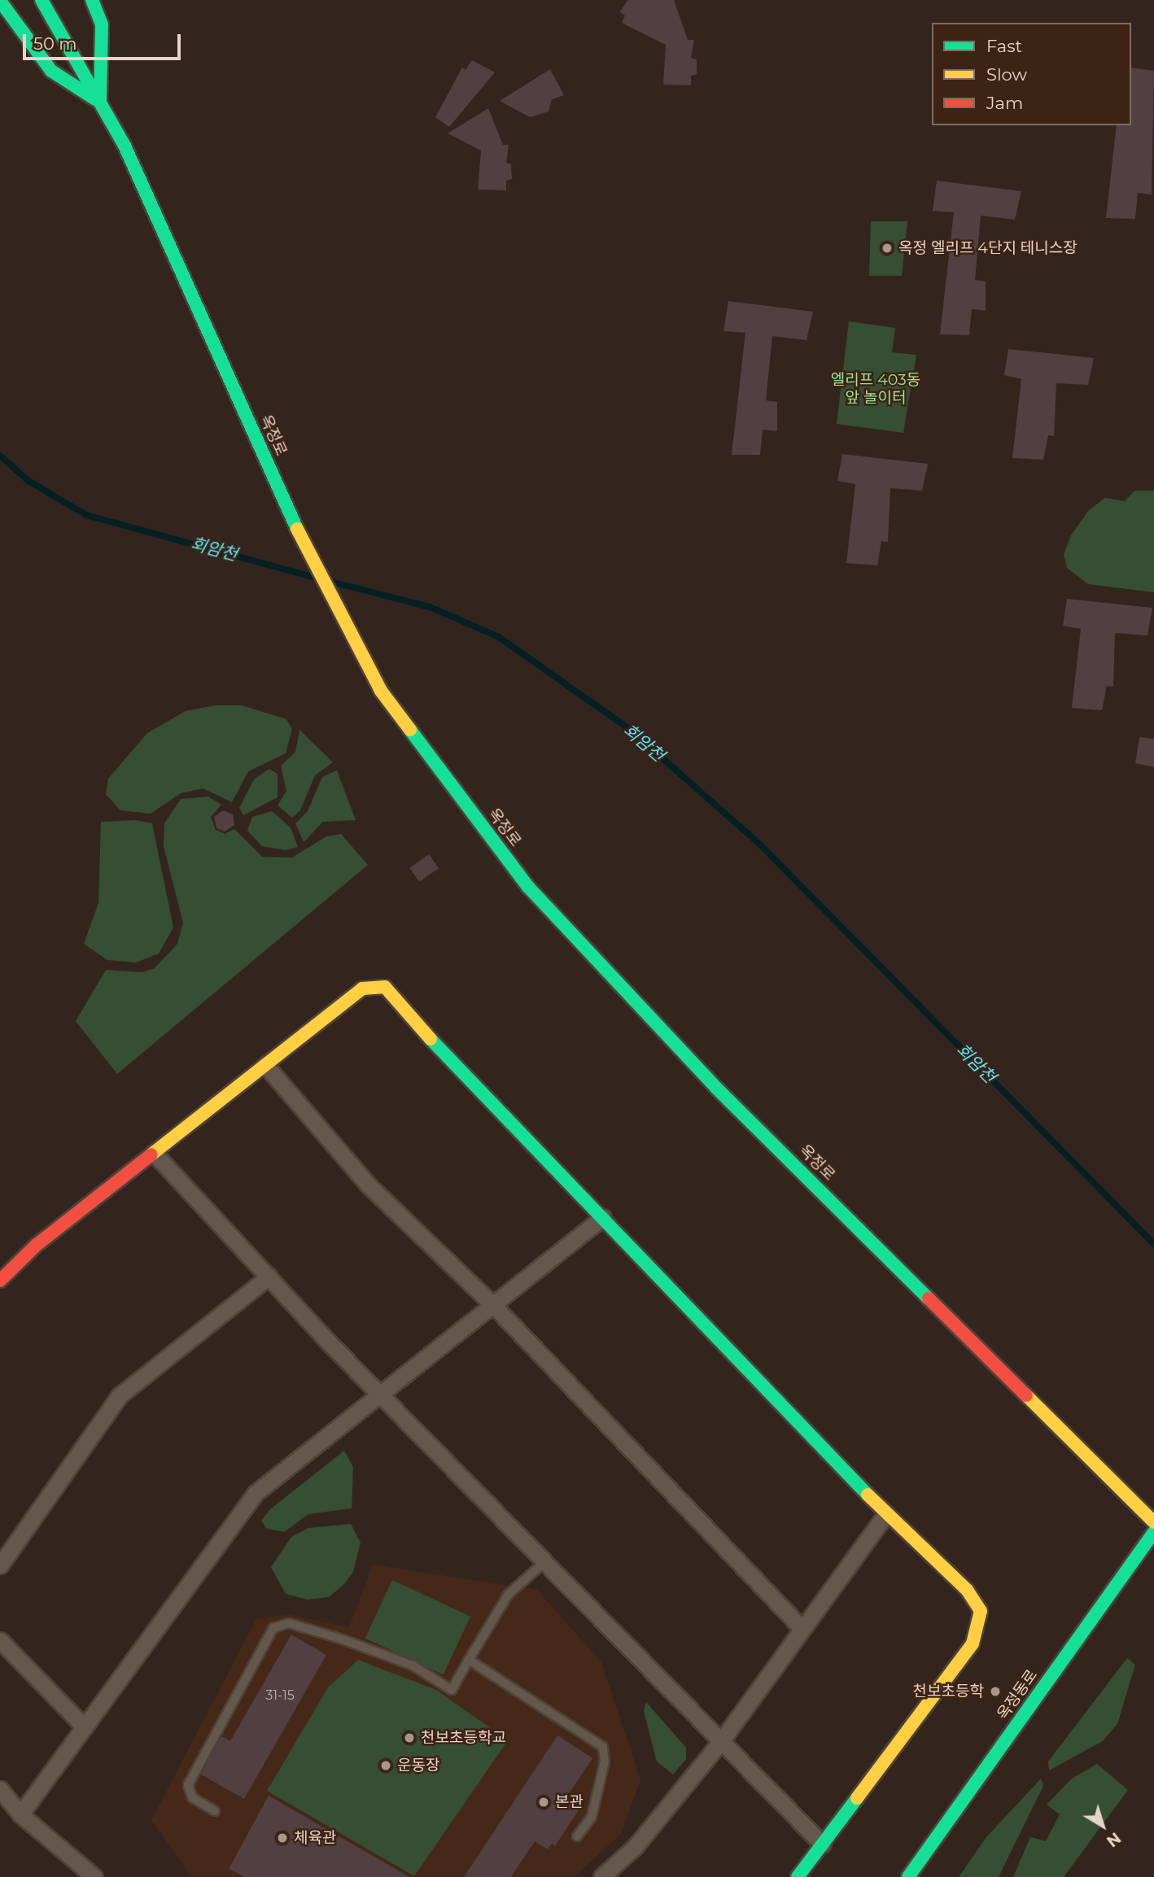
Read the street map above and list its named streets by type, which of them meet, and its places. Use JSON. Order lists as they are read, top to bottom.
{
  "streets": {
    "main road": ["옥정로", "옥정동로"]
  },
  "water": ["회암천"],
  "parks": ["엘리프 403동 앞 놀이터"],
  "places": [
    "옥정 엘리프 4단지 테니스장",
    "천보초등학",
    "천보초등학교",
    "운동장",
    "본관",
    "체육관"
  ],
  "house_numbers": ["31-15"],
  "legend": ["Fast", "Slow", "Jam"],
  "scale_bar": "50 m",
  "north": "bottom right"
}
